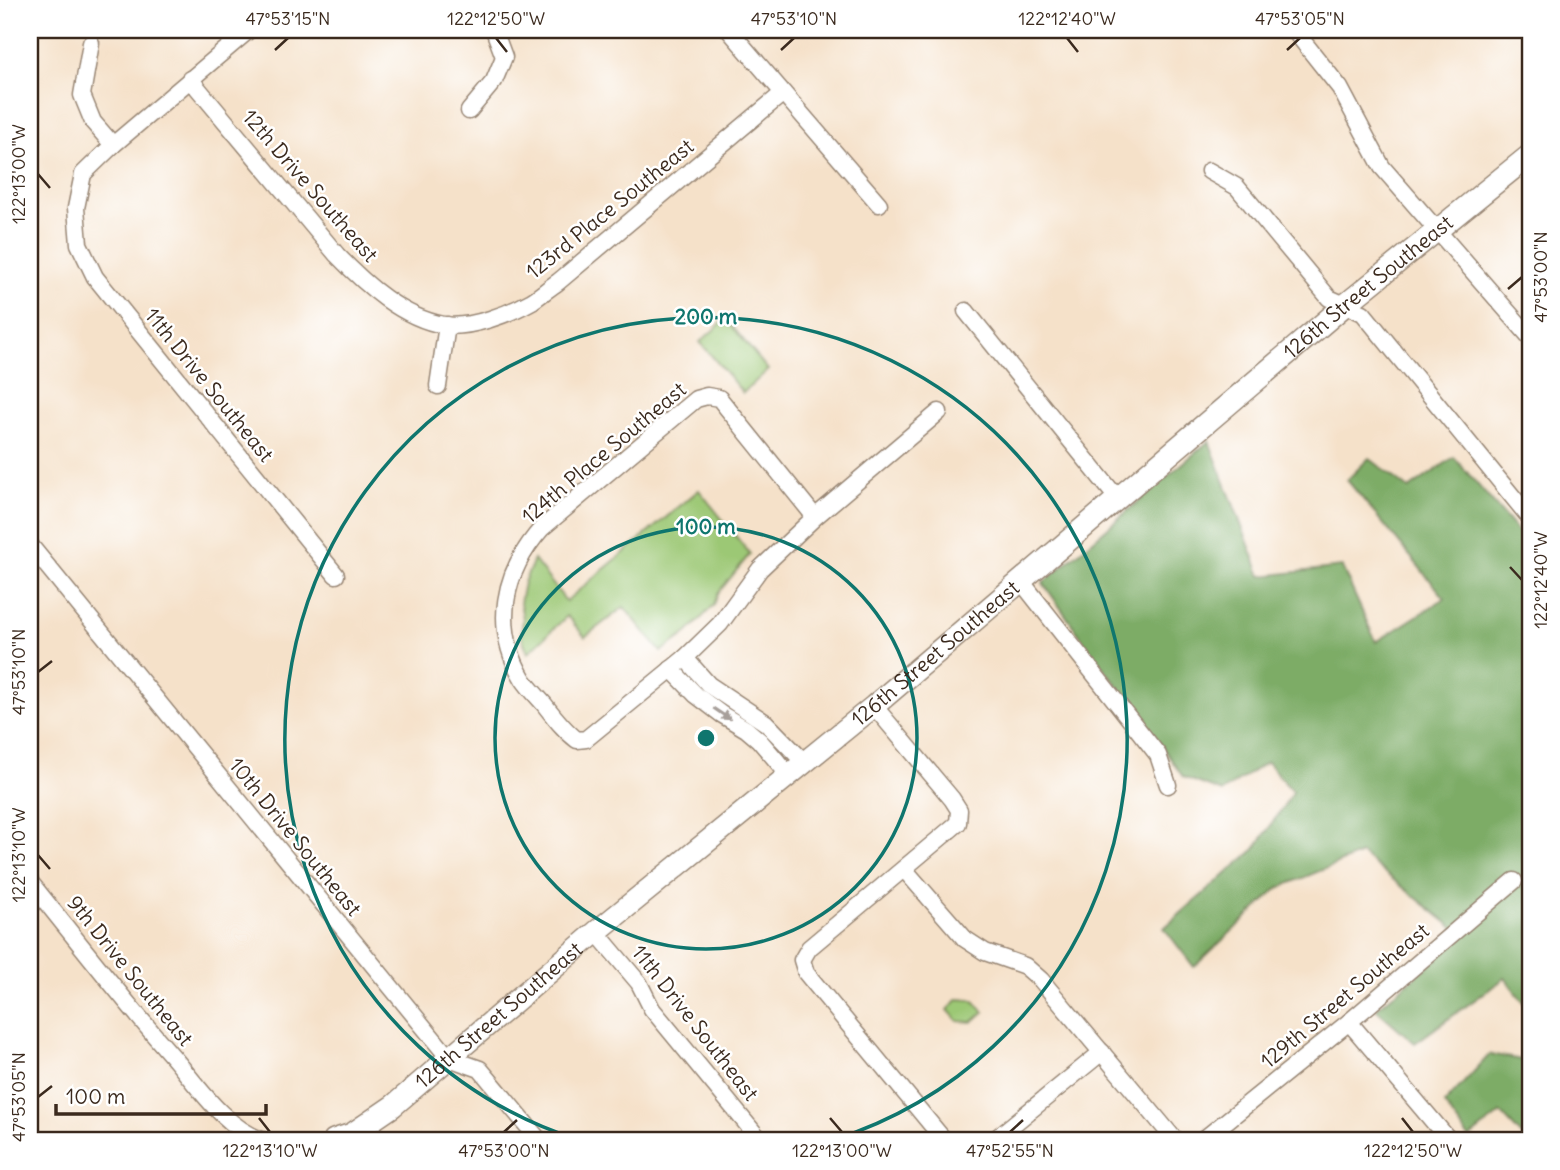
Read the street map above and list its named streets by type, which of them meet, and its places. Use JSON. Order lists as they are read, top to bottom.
{
  "streets": {
    "street": [
      "12th Drive Southeast",
      "123rd Place Southeast",
      "126th Street Southeast",
      "11th Drive Southeast",
      "124th Place Southeast",
      "10th Drive Southeast",
      "9th Drive Southeast",
      "129th Street Southeast"
    ]
  },
  "crossings": [
    ["12th Drive Southeast", "123rd Place Southeast"],
    ["12th Drive Southeast", "11th Drive Southeast"],
    ["126th Street Southeast", "11th Drive Southeast"],
    ["126th Street Southeast", "10th Drive Southeast"]
  ],
  "scale_bar": "100 m",
  "coordinates": [
    "47°53'15\"N",
    "122°12'50\"W",
    "47°53'10\"N",
    "122°12'40\"W",
    "47°53'05\"N",
    "122°13'00\"W",
    "47°53'00\"N",
    "122°13'10\"W",
    "47°52'55\"N"
  ],
  "rings": ["200 m", "100 m"]
}
